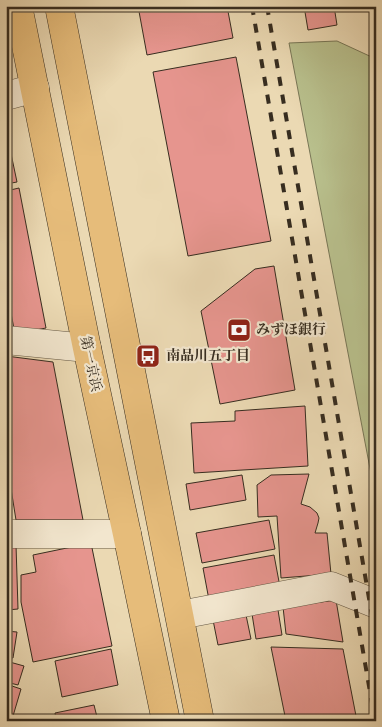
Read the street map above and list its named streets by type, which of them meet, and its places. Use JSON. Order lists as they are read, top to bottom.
{
  "streets": {
    "highway": ["第一京浜"]
  },
  "places": {
    "bank": ["みずほ銀行"],
    "bus stop": ["南品川五丁目"]
  }
}
